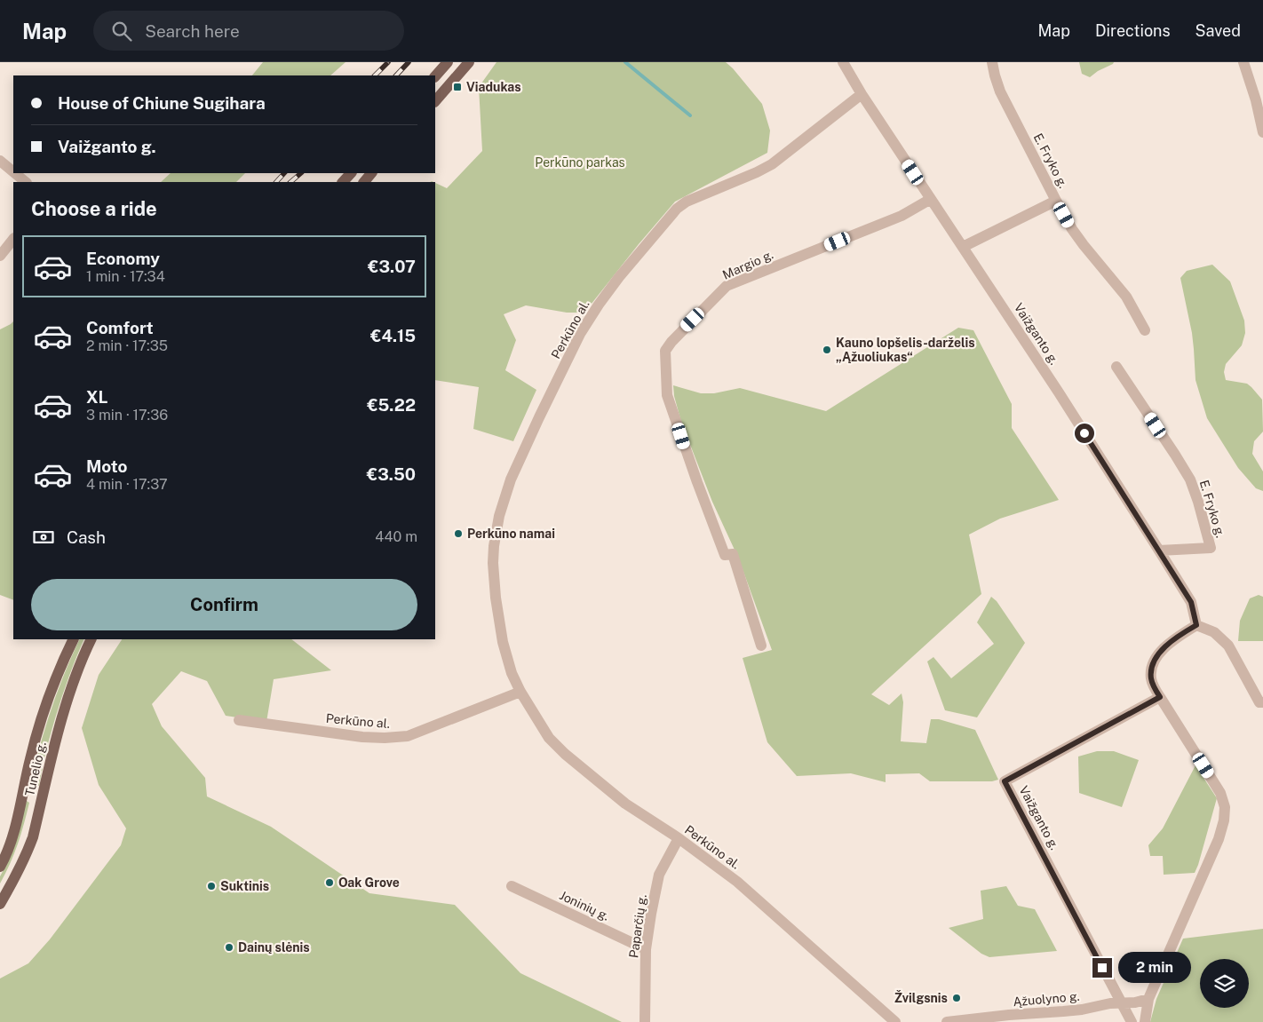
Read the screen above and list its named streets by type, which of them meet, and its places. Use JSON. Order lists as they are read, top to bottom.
{
  "streets": {
    "main road": ["Tunelio g."],
    "street": [
      "E. Fryko g.",
      "Margio g.",
      "Perkūno al.",
      "Vaižganto g.",
      "Joninių g.",
      "Paparčių g.",
      "Ąžuolyno g."
    ]
  },
  "crossings": [
    ["E. Fryko g.", "Vaižganto g."],
    ["Margio g.", "Vaižganto g."],
    ["Perkūno al.", "Vaižganto g."],
    ["Perkūno al.", "Paparčių g."],
    ["Vaižganto g.", "Ąžuolyno g."],
    ["Joninių g.", "Paparčių g."]
  ],
  "parks": ["Perkūno parkas"],
  "places": {
    "transit": ["Viadukas"],
    "other": [
      "Kauno lopšelis-darželis „Ąžuoliukas“",
      "Perkūno namai",
      "Oak Grove",
      "Suktinis",
      "Dainų slėnis",
      "Žvilgsnis"
    ]
  },
  "page": {
    "header": "Map",
    "search": "Search here",
    "nav": ["Map", "Directions", "Saved"],
    "banner": ["House of Chiune Sugihara", "Vaižganto g."],
    "heading": "Choose a ride",
    "list": [
      {
        "name": "Economy",
        "note": "1 min · 17:34",
        "value": "€3.07"
      },
      {
        "name": "Comfort",
        "note": "2 min · 17:35",
        "value": "€4.15"
      },
      {
        "name": "XL",
        "note": "3 min · 17:36",
        "value": "€5.22"
      },
      {
        "name": "Moto",
        "note": "4 min · 17:37",
        "value": "€3.50"
      }
    ],
    "pay": ["Cash", "440 m"],
    "buttons": "Confirm",
    "bubble": "2 min"
  }
}
